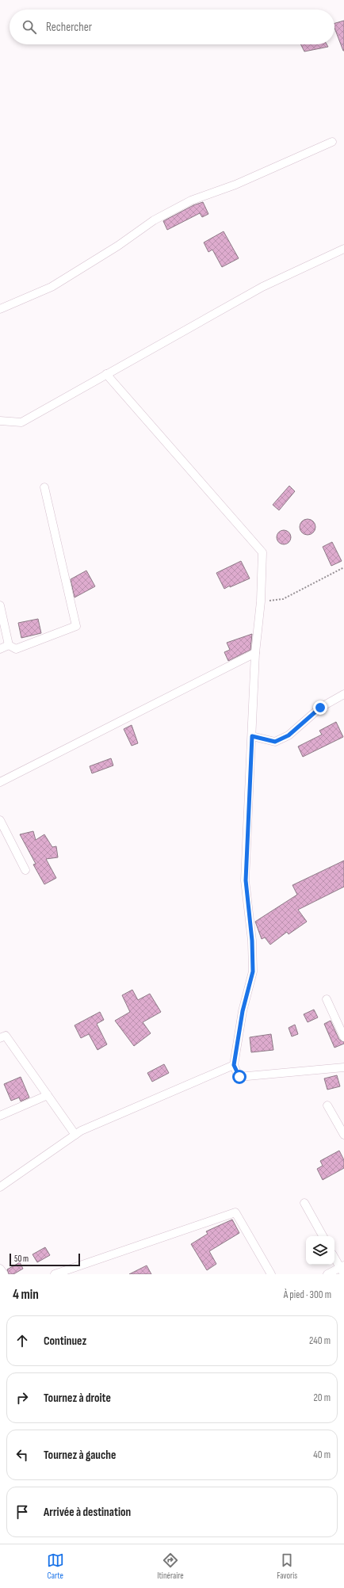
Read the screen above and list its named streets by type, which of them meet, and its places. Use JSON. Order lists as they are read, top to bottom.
{
  "scale_bar": "50 m",
  "page": {
    "search": "Rechercher",
    "scale": "50 m",
    "heading": ["4 min", "À pied · 300 m"],
    "list": [
      ["Continuez", "240 m"],
      ["Tournez à droite", "20 m"],
      ["Tournez à gauche", "40 m"],
      "Arrivée à destination"
    ],
    "nav": ["Carte", "Itinéraire", "Favoris"]
  }
}
